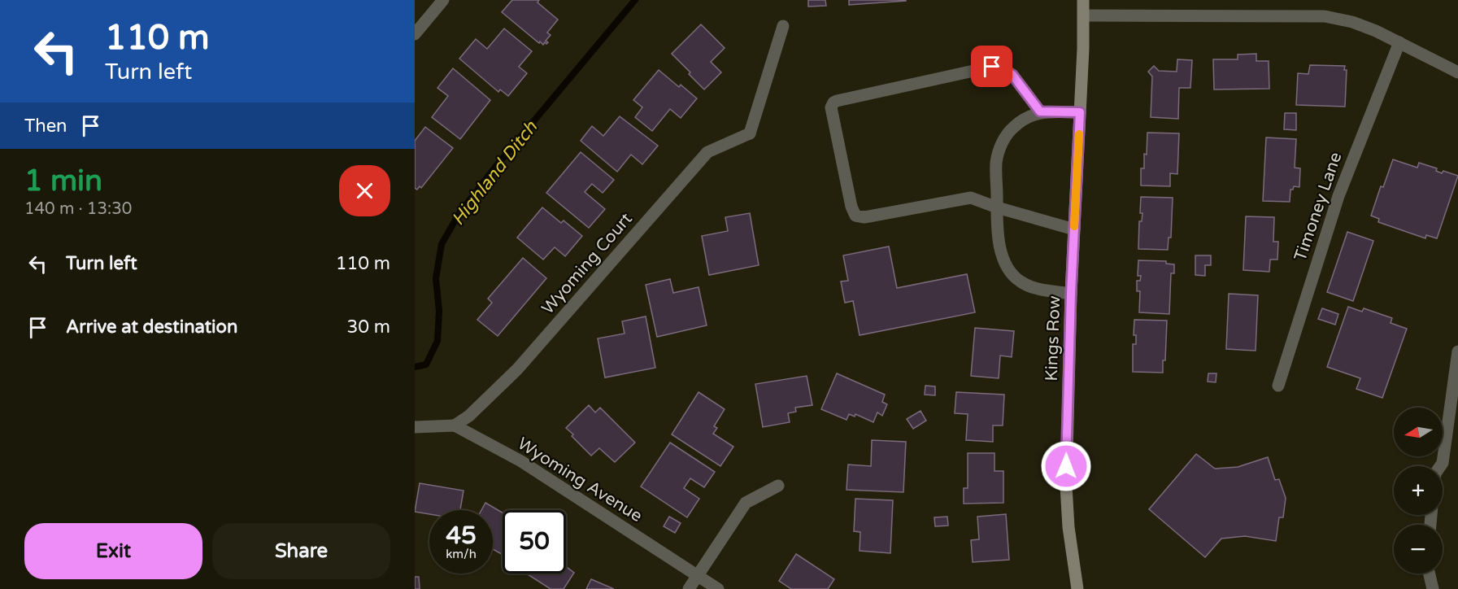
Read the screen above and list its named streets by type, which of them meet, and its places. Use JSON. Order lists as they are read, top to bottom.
{
  "streets": {
    "main road": ["Kings Row"],
    "street": ["Timoney Lane", "Wyoming Court", "Wyoming Avenue"]
  },
  "crossings": [
    ["Wyoming Court", "Wyoming Avenue"]
  ],
  "water": ["Highland Ditch"],
  "north": "left",
  "page": {
    "turn": ["110 m", "Turn left"],
    "then": "Then",
    "heading": ["1 min", "140 m · 13:30"],
    "list": [
      {
        "name": "Turn left",
        "value": "110 m"
      },
      {
        "name": "Arrive at destination",
        "value": "30 m"
      }
    ],
    "map_buttons": ["+", "−"],
    "speed": "45 km/h",
    "limit": "50",
    "buttons": ["Exit", "Share"]
  }
}
